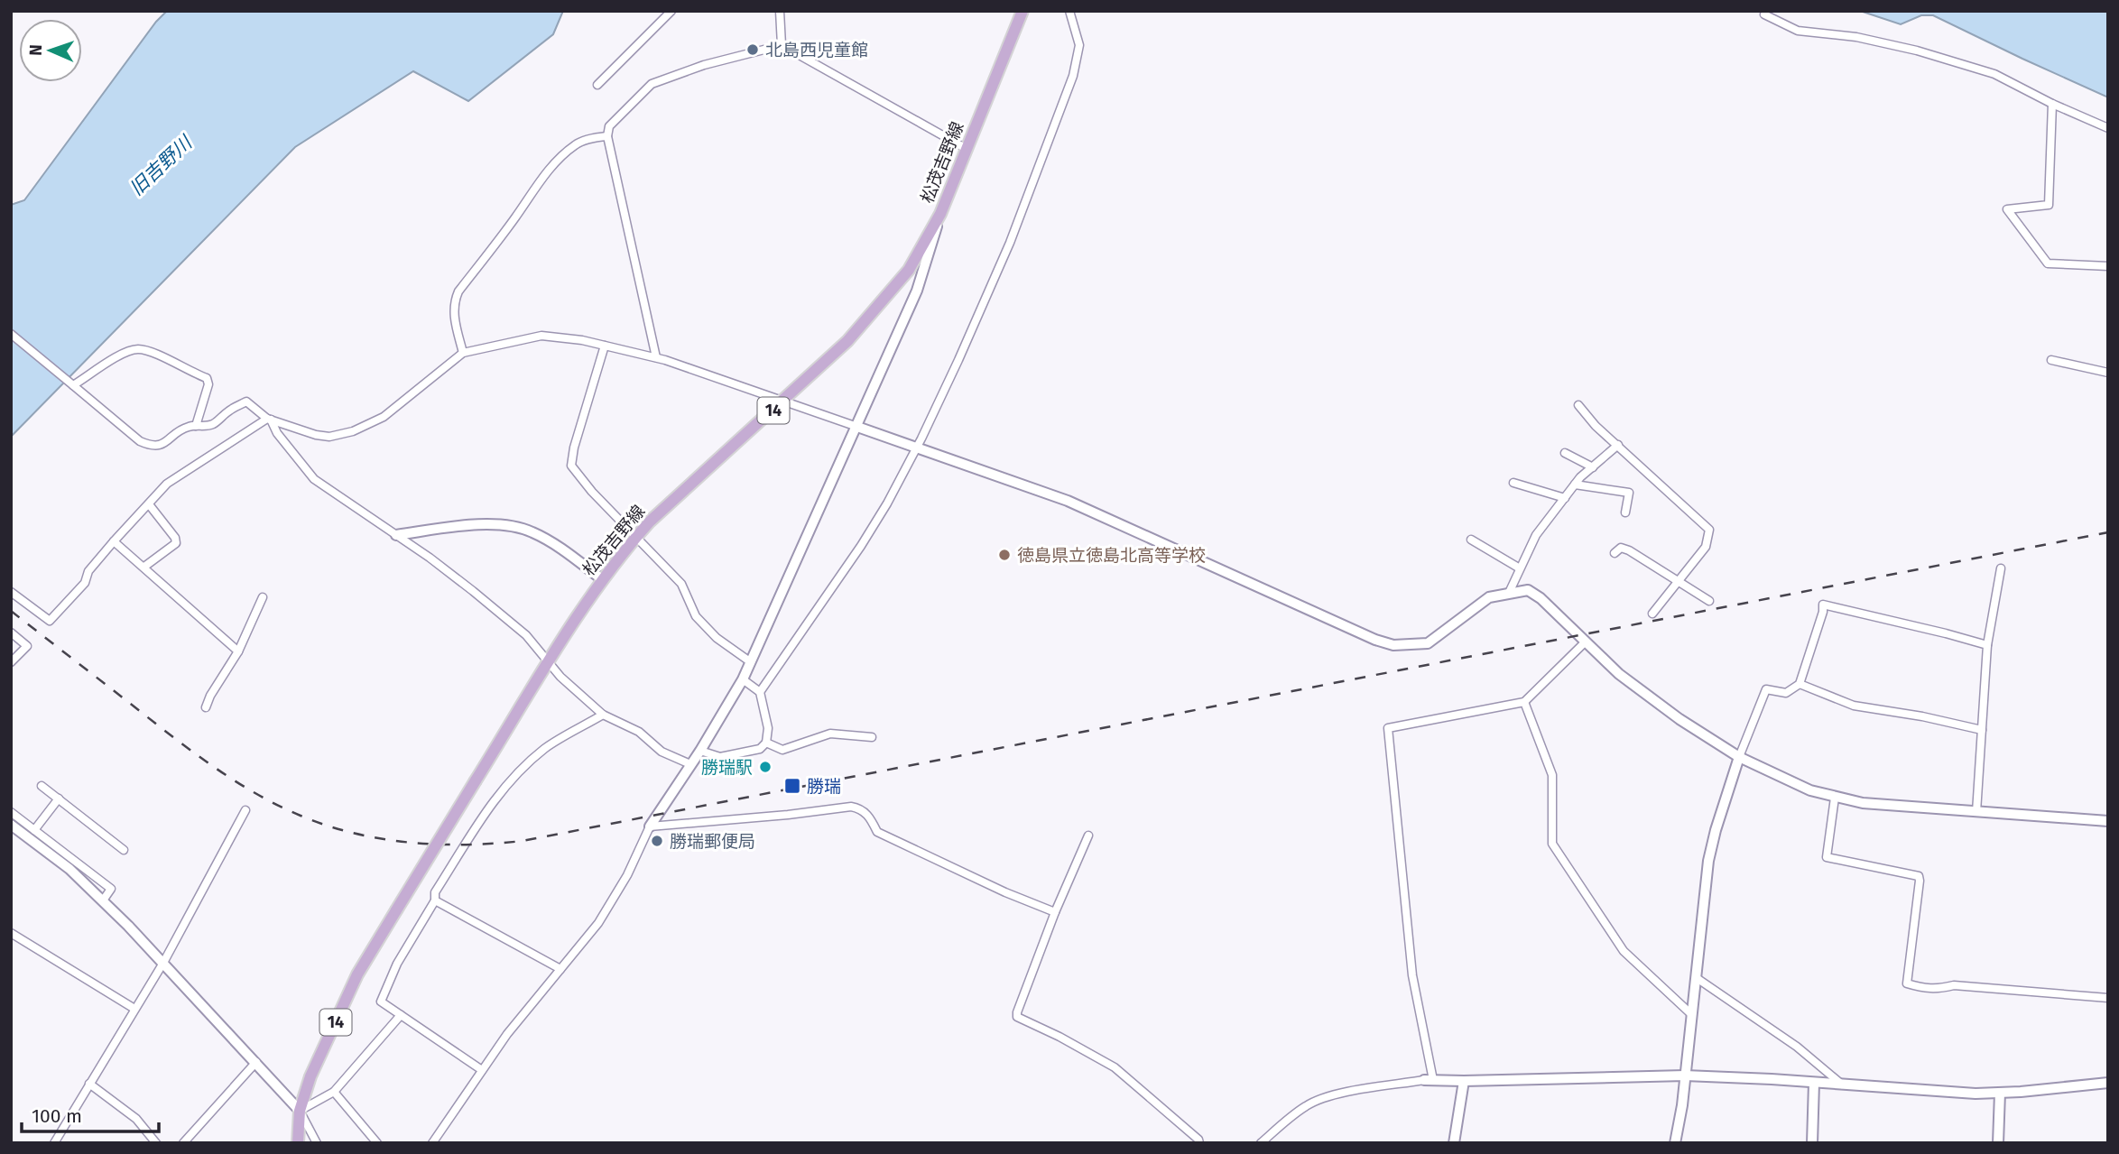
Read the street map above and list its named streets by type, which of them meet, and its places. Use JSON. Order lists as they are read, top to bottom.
{
  "streets": {
    "main road": ["松茂吉野線", "14"]
  },
  "water": ["旧吉野川"],
  "places": {
    "other": [
      "北島西児童館",
      "徳島県立徳島北高等学校",
      "勝瑞駅",
      "勝瑞郵便局"
    ],
    "transit": ["勝瑞"]
  },
  "scale_bar": "100 m",
  "north": "left"
}
